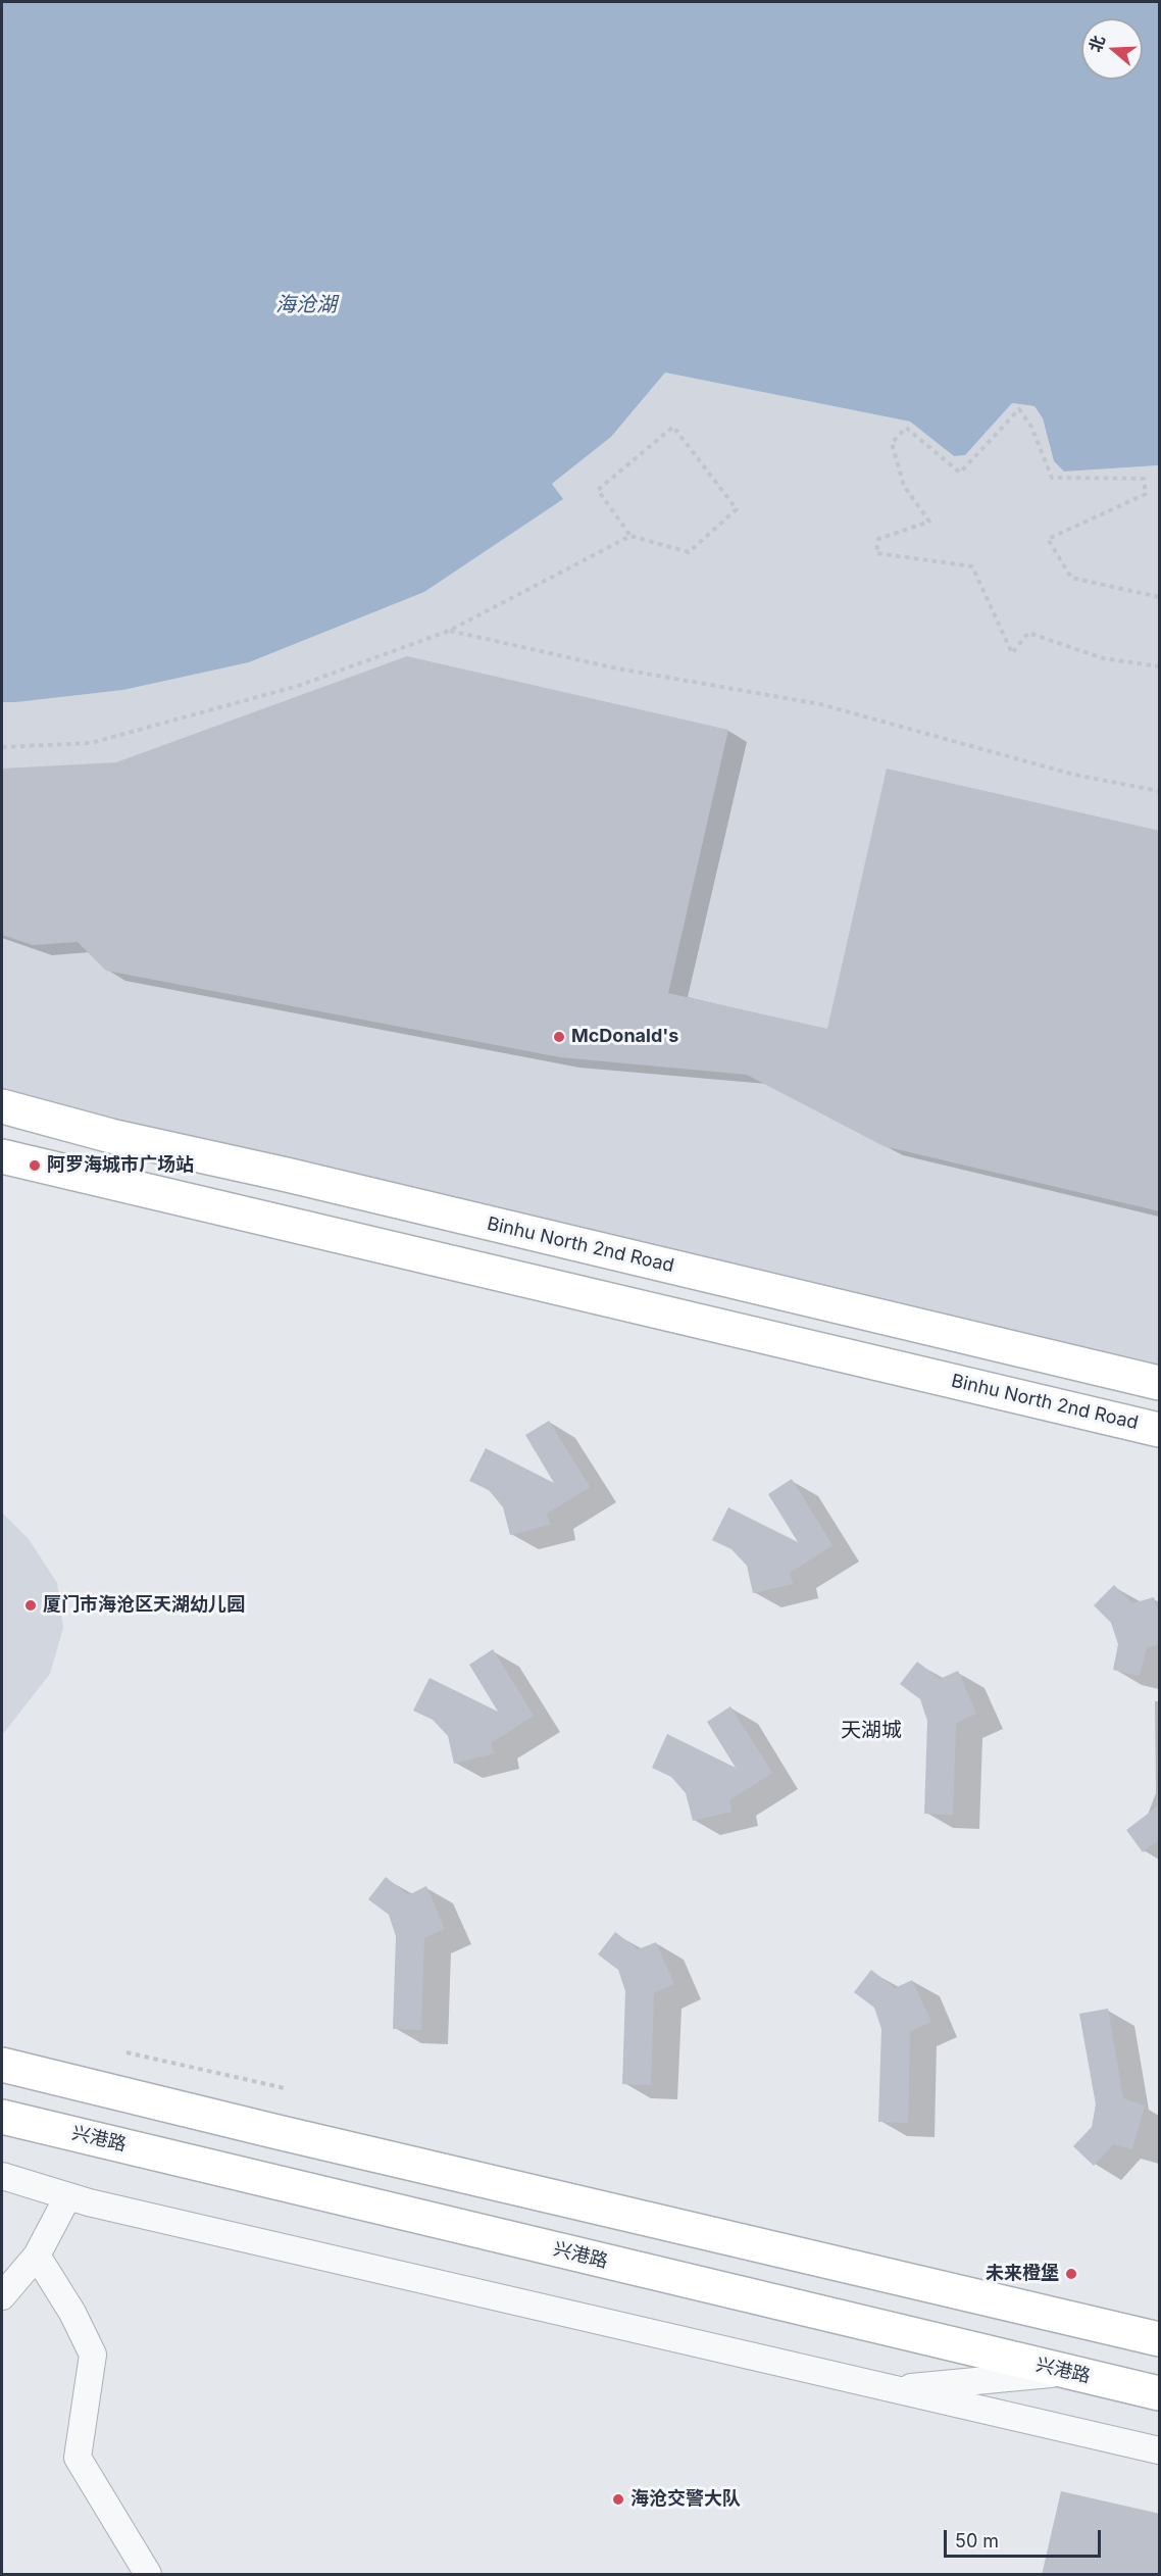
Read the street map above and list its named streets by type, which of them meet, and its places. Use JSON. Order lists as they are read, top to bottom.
{
  "streets": {
    "main road": ["Binhu North 2nd Road", "兴港路"]
  },
  "districts": ["天湖城"],
  "water": ["海沧湖"],
  "places": [
    "McDonald's",
    "阿罗海城市广场站",
    "厦门市海沧区天湖幼儿园",
    "未来橙堡",
    "海沧交警大队"
  ],
  "scale_bar": "50 m",
  "north": "left"
}
